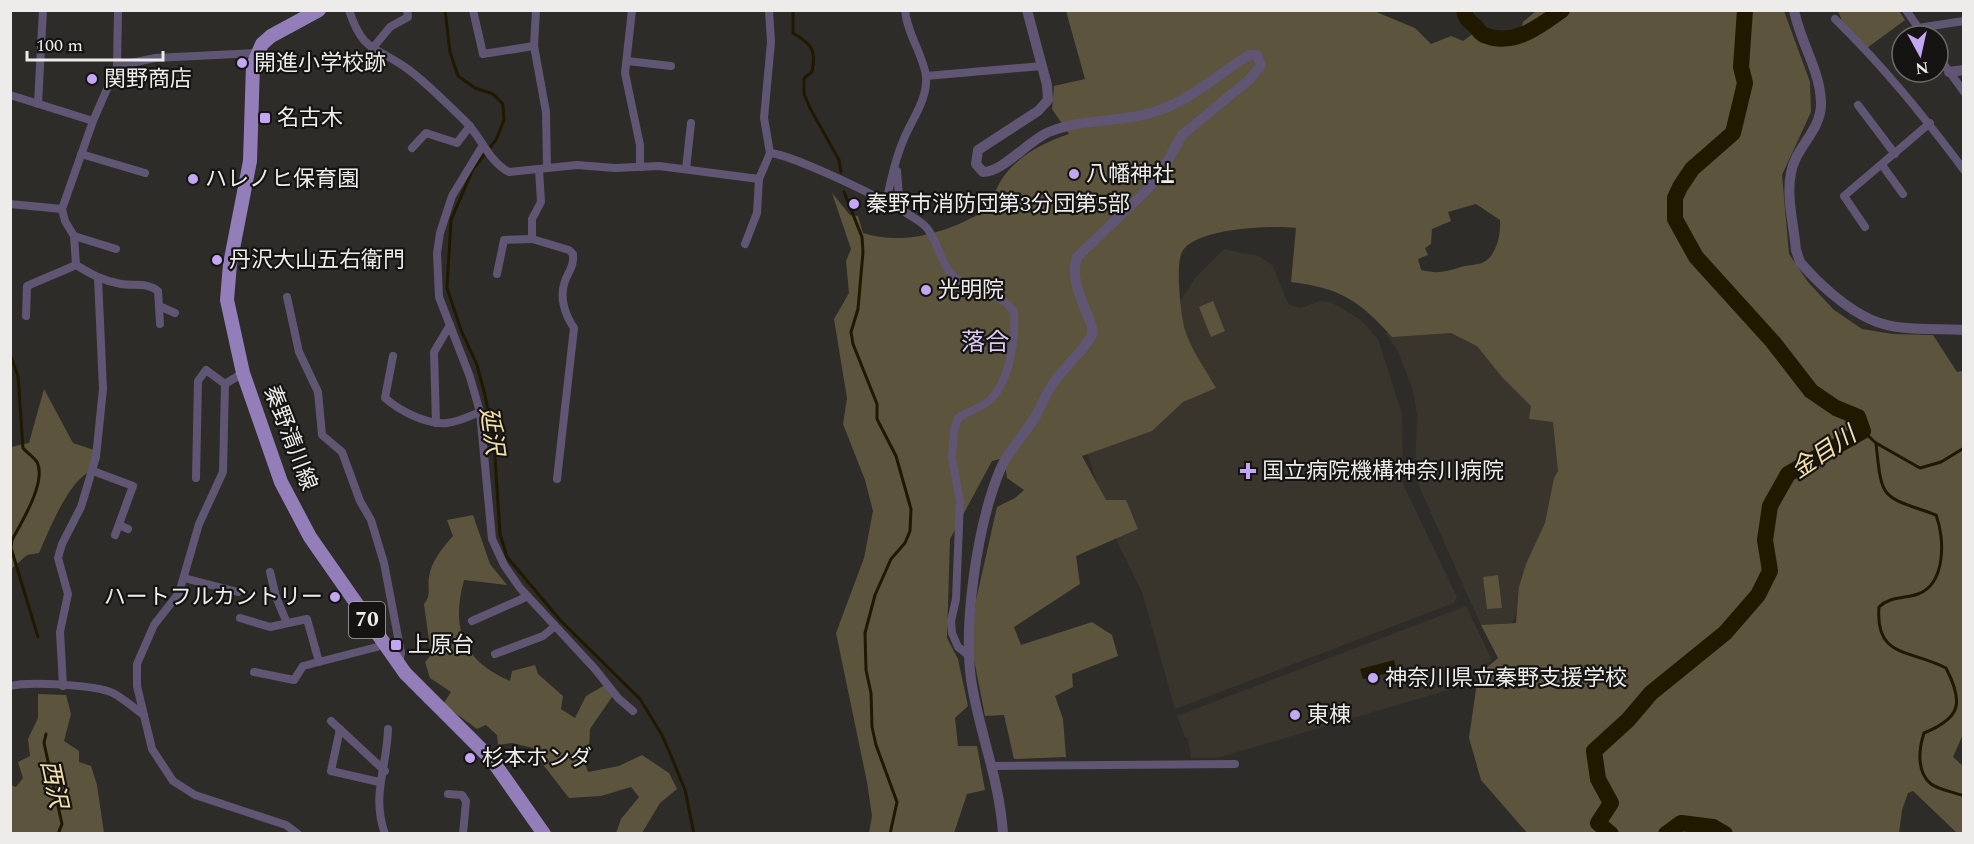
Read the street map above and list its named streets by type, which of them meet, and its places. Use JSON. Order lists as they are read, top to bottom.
{
  "streets": {
    "main road": ["秦野清川線", "70"]
  },
  "districts": ["落合"],
  "water": ["延沢", "金目川", "西沢"],
  "places": {
    "other": [
      "開進小学校跡",
      "関野商店",
      "八幡神社",
      "ハレノヒ保育園",
      "秦野市消防団第3分団第5部",
      "丹沢大山五右衛門",
      "光明院",
      "ハートフルカントリー",
      "神奈川県立秦野支援学校",
      "東棟",
      "杉本ホンダ"
    ],
    "transit": ["名古木", "上原台"],
    "health": ["国立病院機構神奈川病院"]
  },
  "scale_bar": "100 m",
  "north": "bottom"
}
